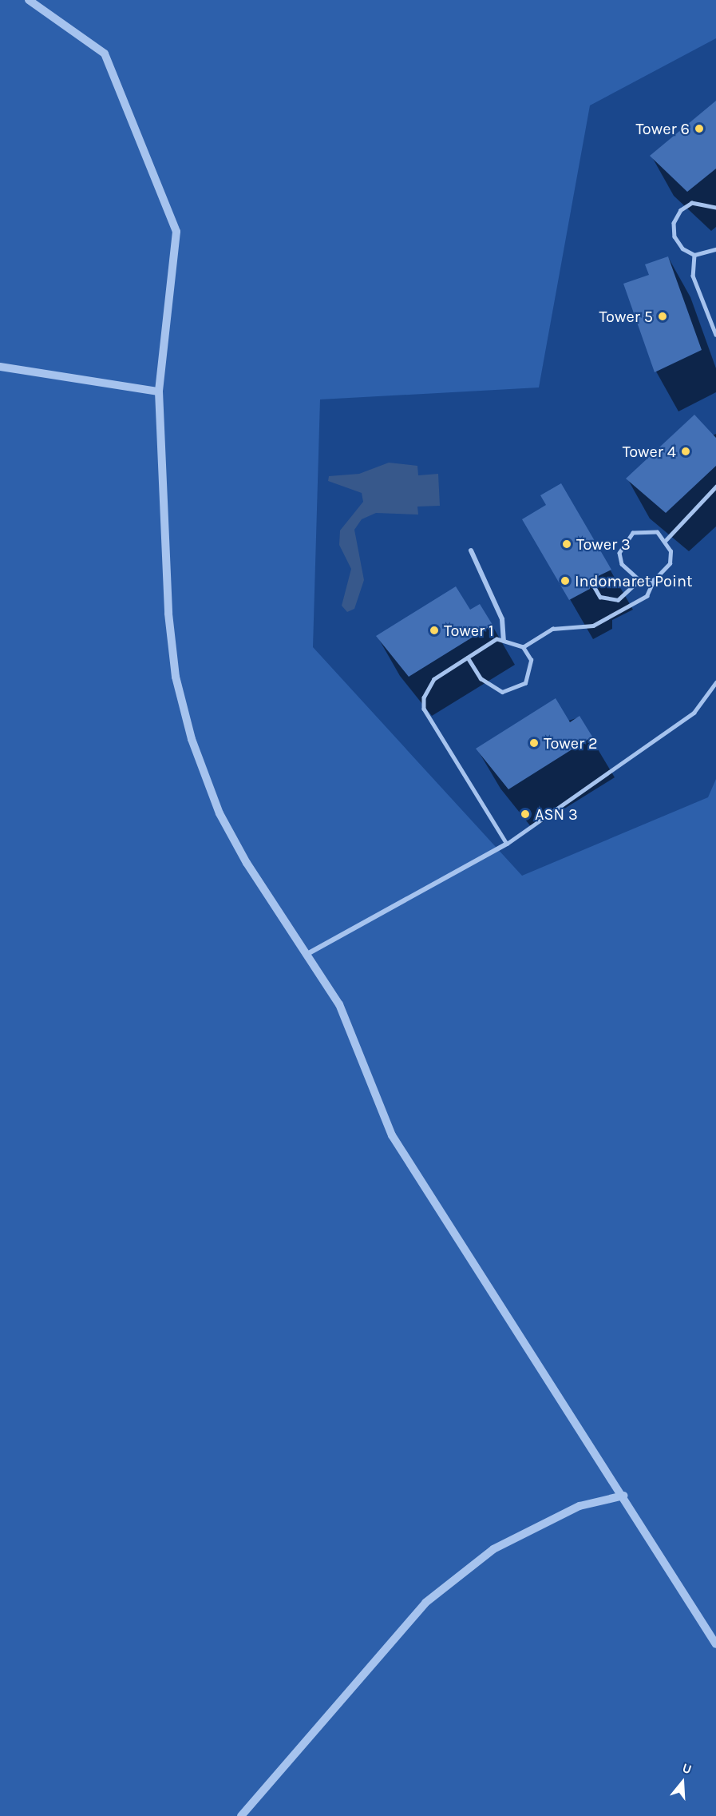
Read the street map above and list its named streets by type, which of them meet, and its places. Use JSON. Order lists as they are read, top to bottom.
{
  "places": [
    "Tower 6",
    "Tower 5",
    "Tower 4",
    "Tower 3",
    "Indomaret Point",
    "Tower 1",
    "Tower 2",
    "ASN 3"
  ],
  "north": "top"
}
